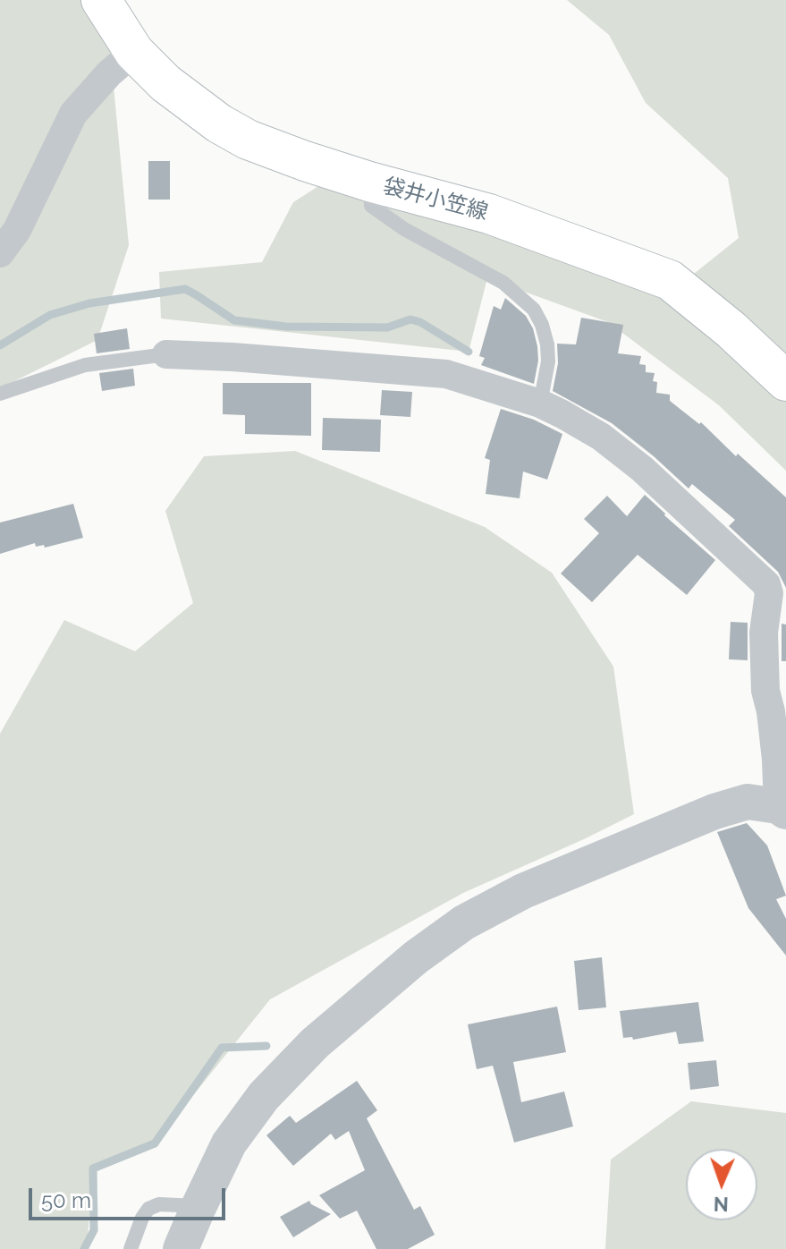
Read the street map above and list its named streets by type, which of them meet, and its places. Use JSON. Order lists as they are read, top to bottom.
{
  "streets": {
    "main road": ["袋井小笠線"]
  },
  "scale_bar": "50 m",
  "north": "bottom"
}
